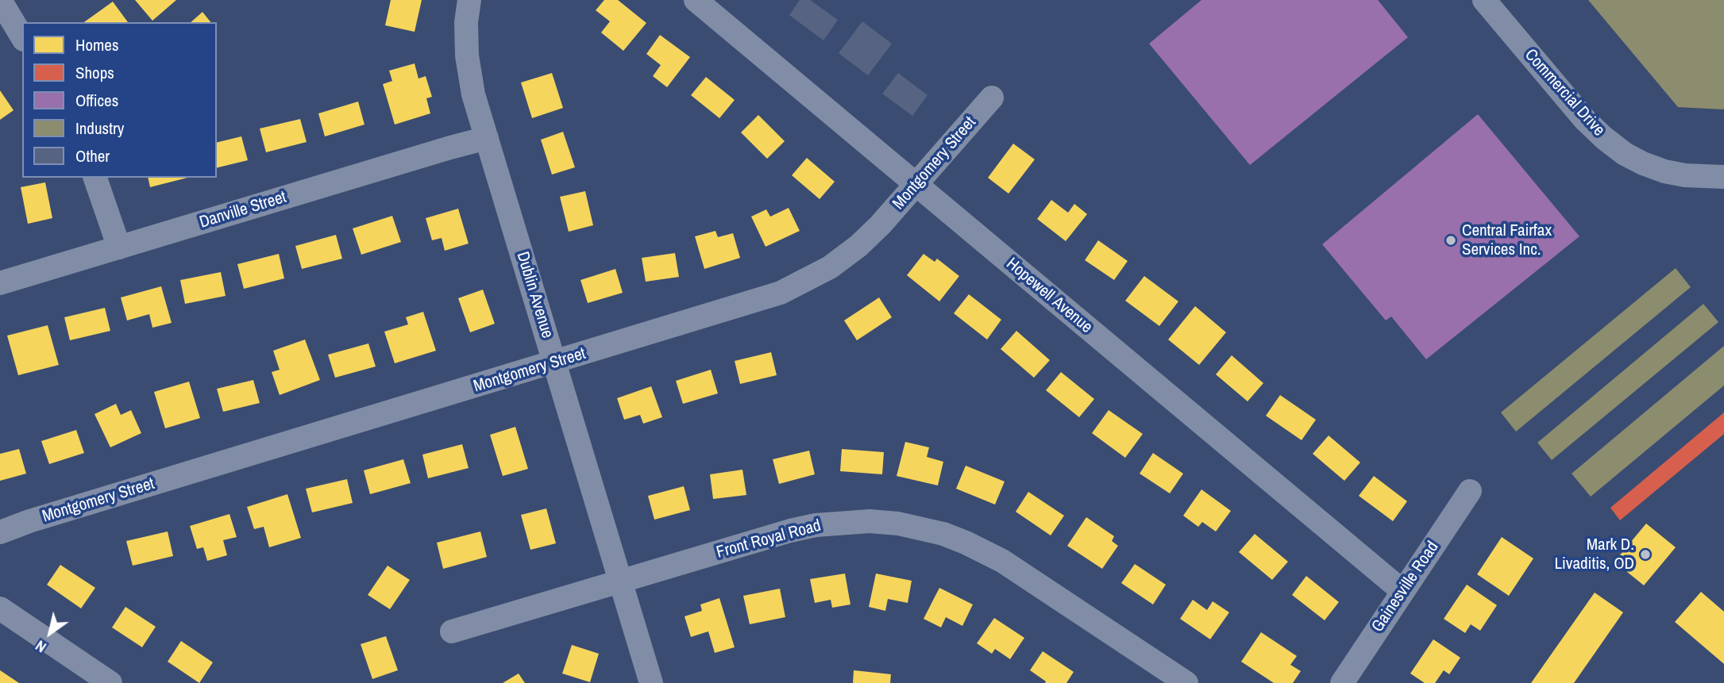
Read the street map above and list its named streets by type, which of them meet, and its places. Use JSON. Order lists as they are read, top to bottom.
{
  "streets": {
    "street": [
      "Commercial Drive",
      "Montgomery Street",
      "Danville Street",
      "Dublin Avenue",
      "Hopewell Avenue",
      "Front Royal Road",
      "Gainesville Road"
    ]
  },
  "crossings": [
    ["Montgomery Street", "Dublin Avenue"],
    ["Montgomery Street", "Hopewell Avenue"],
    ["Danville Street", "Dublin Avenue"],
    ["Dublin Avenue", "Front Royal Road"],
    ["Hopewell Avenue", "Gainesville Road"]
  ],
  "places": ["Central Fairfax Services Inc.", "Mark D. Livaditis, OD"],
  "legend": [
    "Homes",
    "Shops",
    "Offices",
    "Industry",
    "Other"
  ],
  "north": "bottom left"
}
